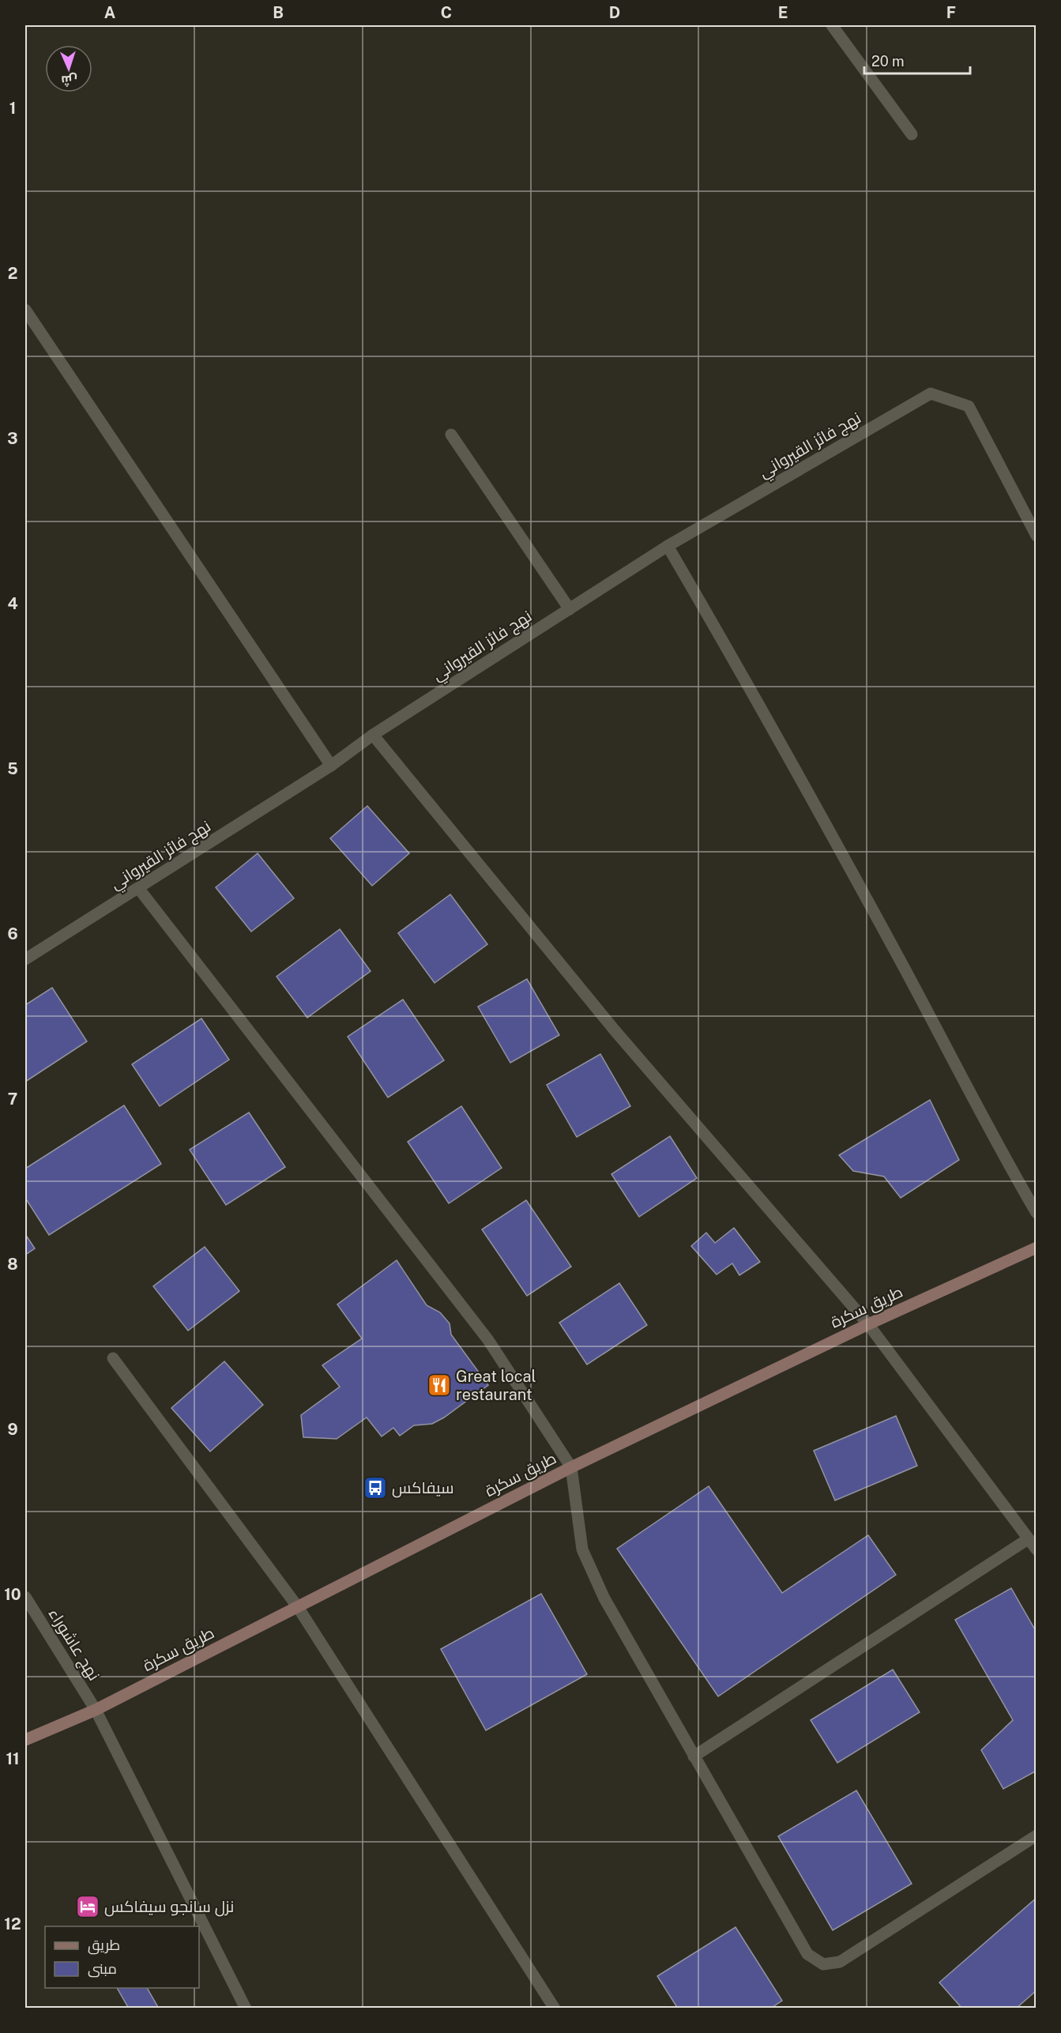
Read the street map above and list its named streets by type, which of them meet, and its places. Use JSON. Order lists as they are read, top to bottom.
{
  "streets": {
    "main road": ["طريق سكرة"],
    "street": ["نهج فائز القيرواني", "نهج عاشوراء"]
  },
  "crossings": [
    ["طريق سكرة", "نهج عاشوراء"]
  ],
  "places": {
    "restaurant": ["Great local restaurant"],
    "bus stop": ["سيفاكس"],
    "hotel": ["نزل سانجو سيفاكس"]
  },
  "legend": ["طريق", "مبنى"],
  "scale_bar": "20 m",
  "north": "bottom",
  "grid": {
    "columns": [
      "A",
      "B",
      "C",
      "D",
      "E",
      "F"
    ],
    "rows": [
      "1",
      "2",
      "3",
      "4",
      "5",
      "6",
      "7",
      "8",
      "9",
      "10",
      "11",
      "12"
    ]
  }
}
